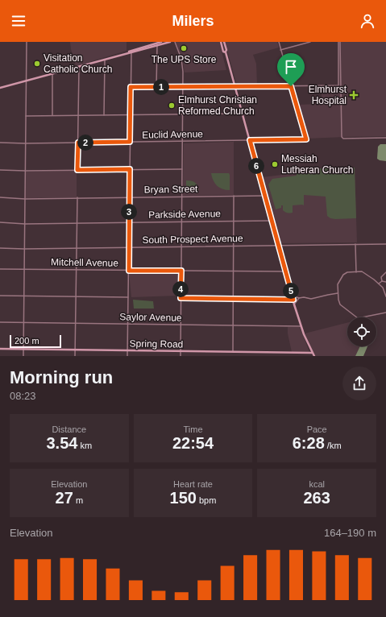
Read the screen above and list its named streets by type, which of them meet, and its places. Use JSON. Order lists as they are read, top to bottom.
{
  "streets": {
    "main road": ["Spring Road"],
    "street": [
      "Euclid Avenue",
      "Bryan Street",
      "Parkside Avenue",
      "South Prospect Avenue",
      "Mitchell Avenue",
      "Saylor Avenue"
    ]
  },
  "places": {
    "other": [
      "The UPS Store",
      "Visitation Catholic Church",
      "Elmhurst Christian Reformed Church",
      "Messiah Lutheran Church"
    ],
    "health": ["Elmhurst Hospital"]
  },
  "scale_bar": "200 m",
  "page": {
    "header": "Milers",
    "pins": [
      "1",
      "2",
      "6",
      "3",
      "4",
      "5"
    ],
    "scale": "200 m",
    "heading": ["Morning run", "08:23"],
    "stats": [
      ["Distance", "3.54 km"],
      ["Time", "22:54"],
      ["Pace", "6:28 /km"],
      ["Elevation", "27 m"],
      ["Heart rate", "150 bpm"],
      ["kcal", "263"]
    ],
    "chart": ["Elevation", "164–190 m"]
  }
}
